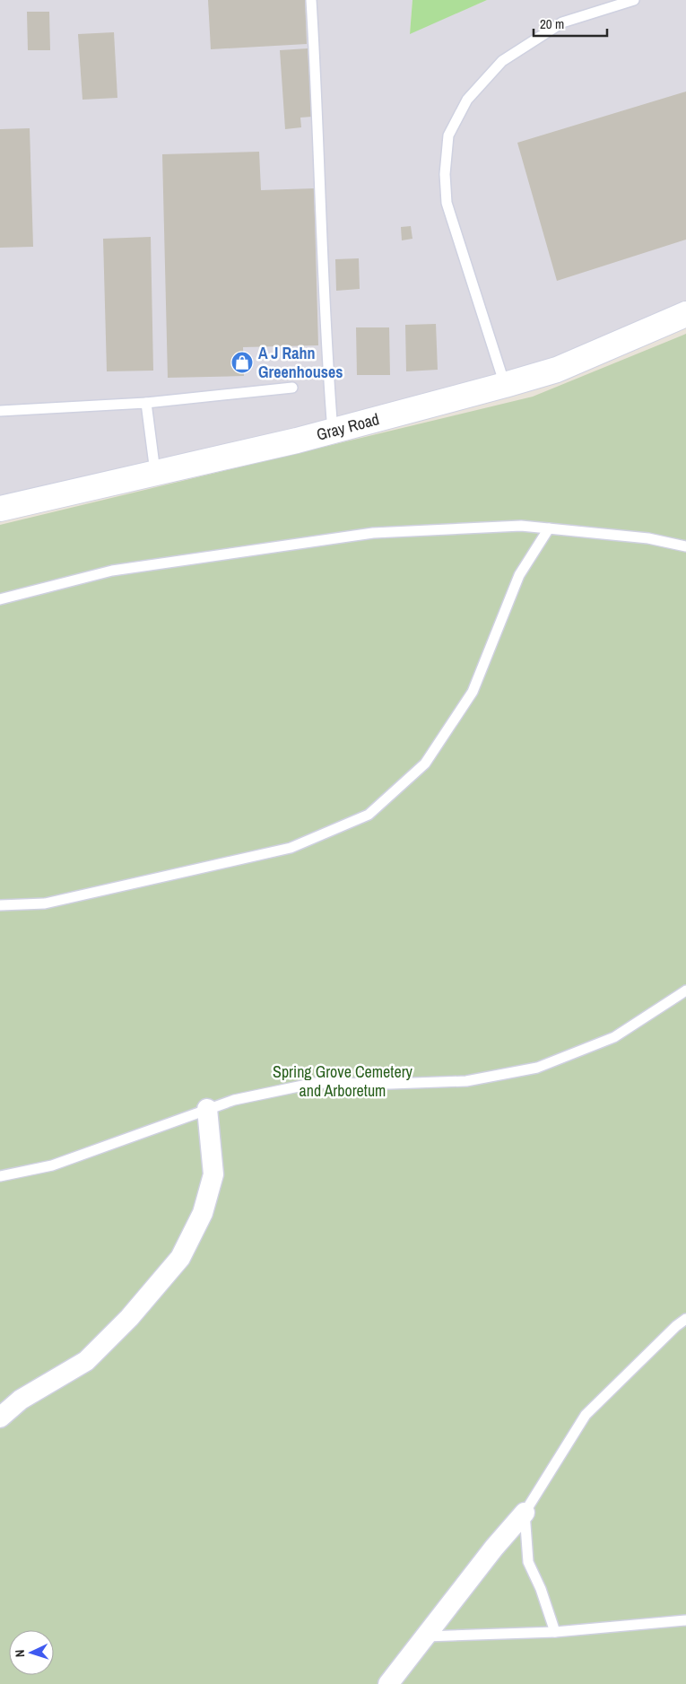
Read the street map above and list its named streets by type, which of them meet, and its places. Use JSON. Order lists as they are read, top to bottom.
{
  "streets": {
    "street": ["Gray Road"]
  },
  "parks": ["Spring Grove Cemetery and Arboretum"],
  "places": {
    "shop": ["A J Rahn Greenhouses"]
  },
  "scale_bar": "20 m",
  "north": "left"
}
